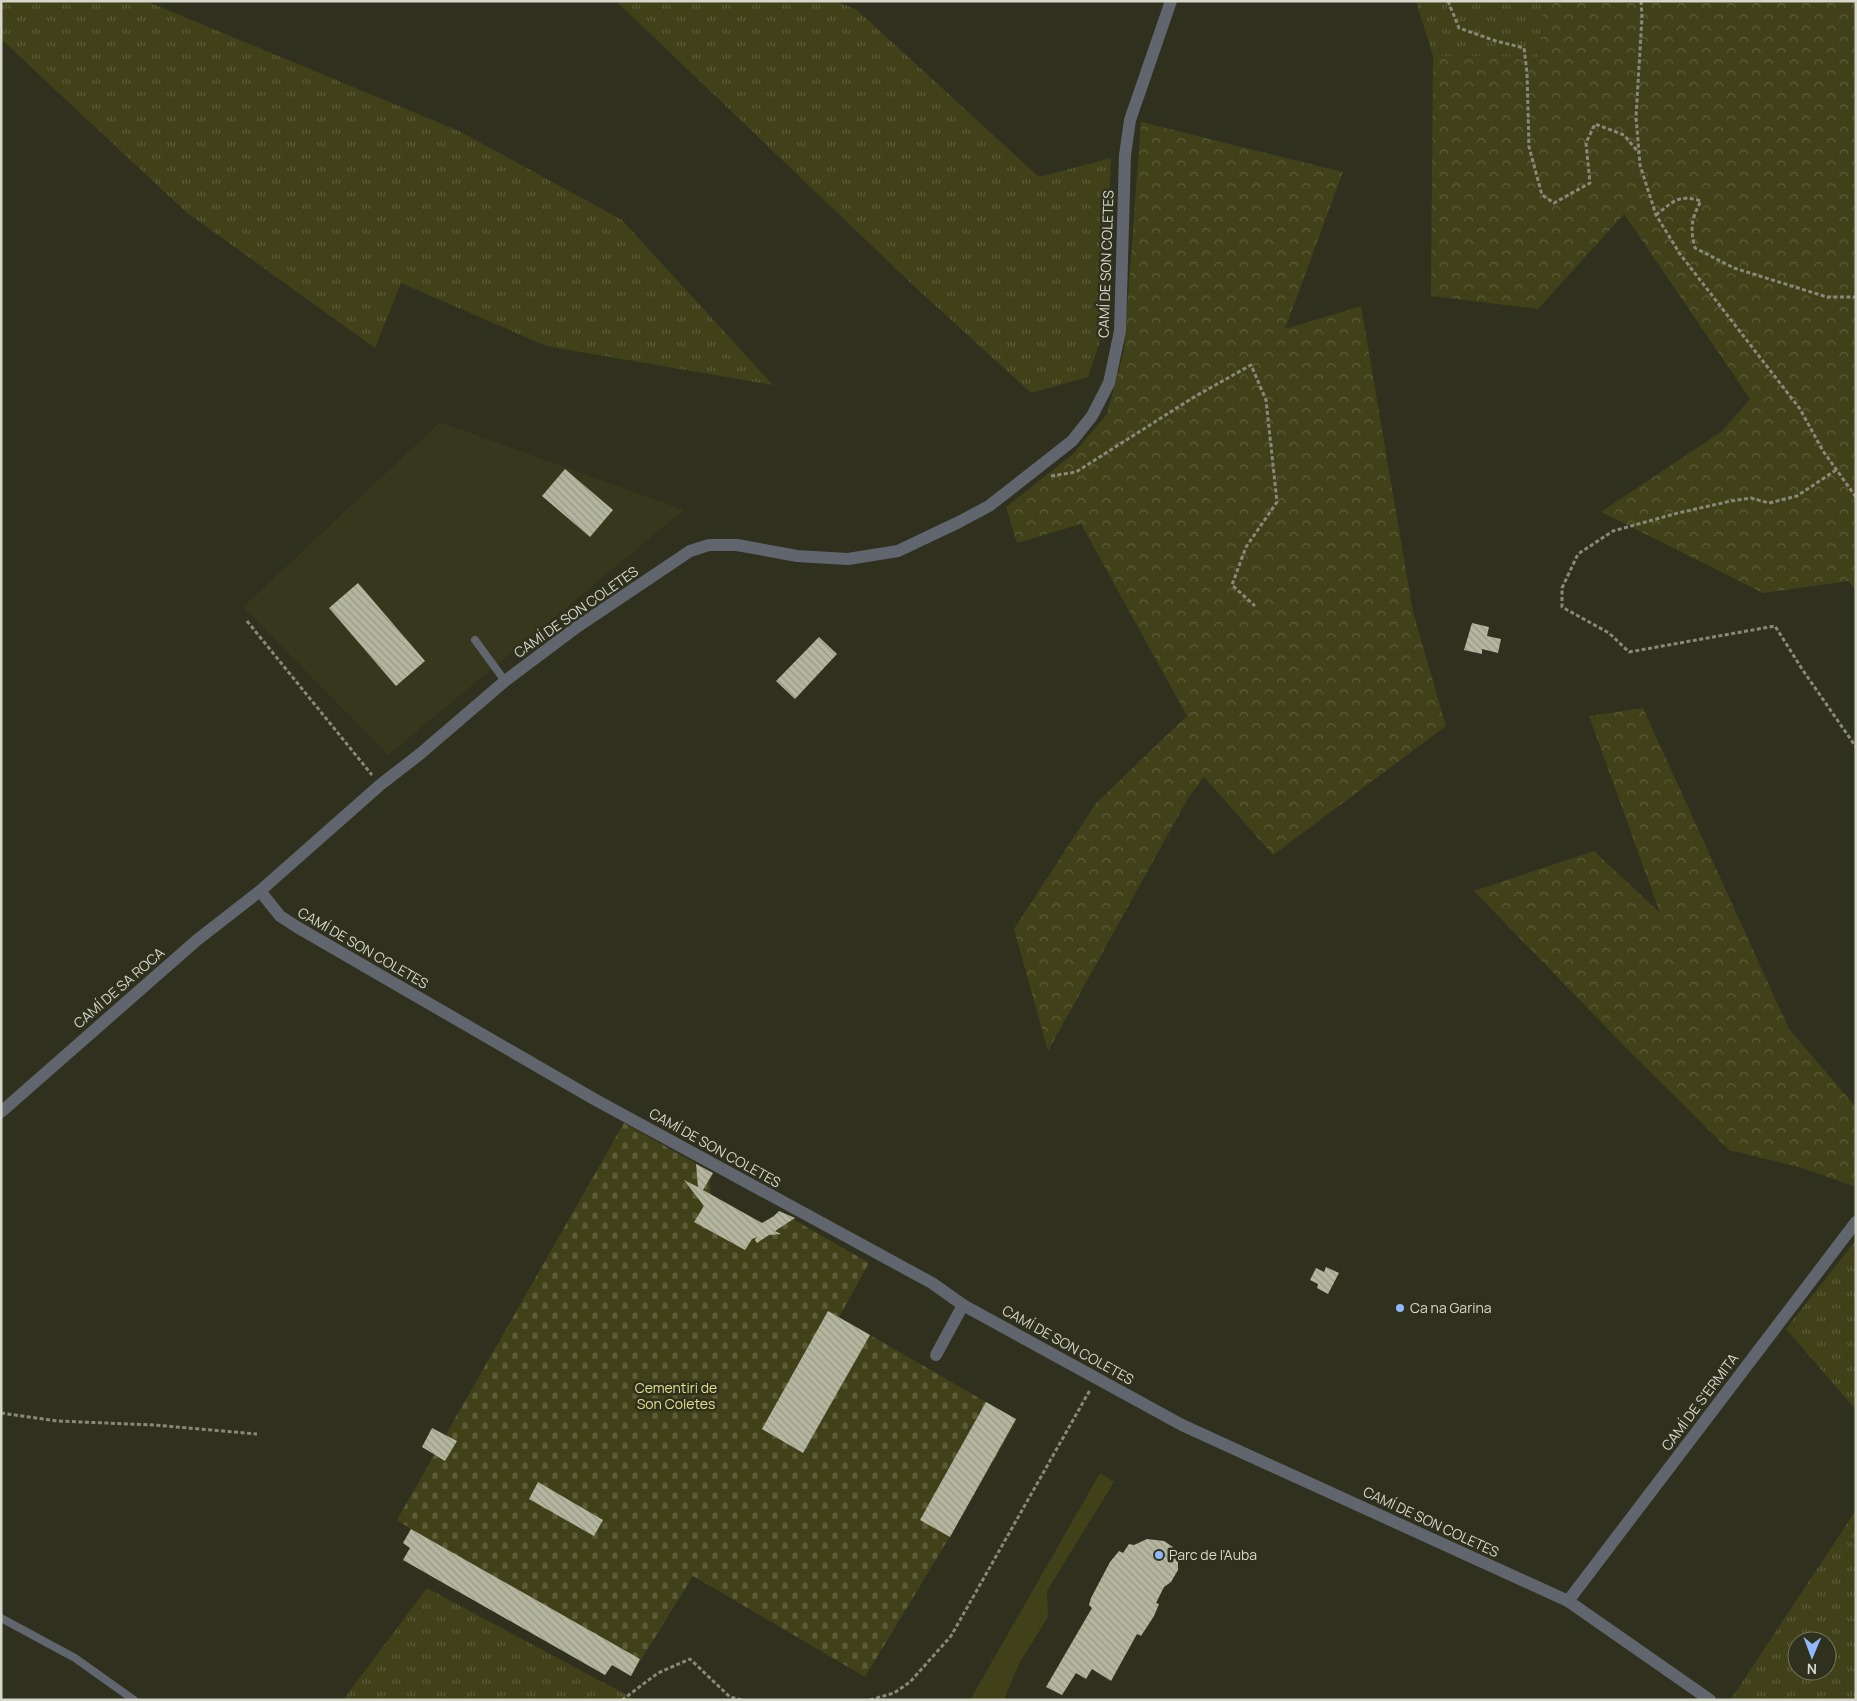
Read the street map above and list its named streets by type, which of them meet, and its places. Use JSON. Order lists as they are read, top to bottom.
{
  "streets": {
    "street": ["CAMÍ DE SON COLETES", "CAMÍ DE SA ROCA", "CAMÍ DE S'ERMITA"]
  },
  "crossings": [
    ["CAMÍ DE SON COLETES", "CAMÍ DE SA ROCA"],
    ["CAMÍ DE SON COLETES", "CAMÍ DE S'ERMITA"]
  ],
  "parks": ["Cementiri de Son Coletes"],
  "places": ["Ca na Garina", "Parc de l'Auba"],
  "north": "bottom"
}
